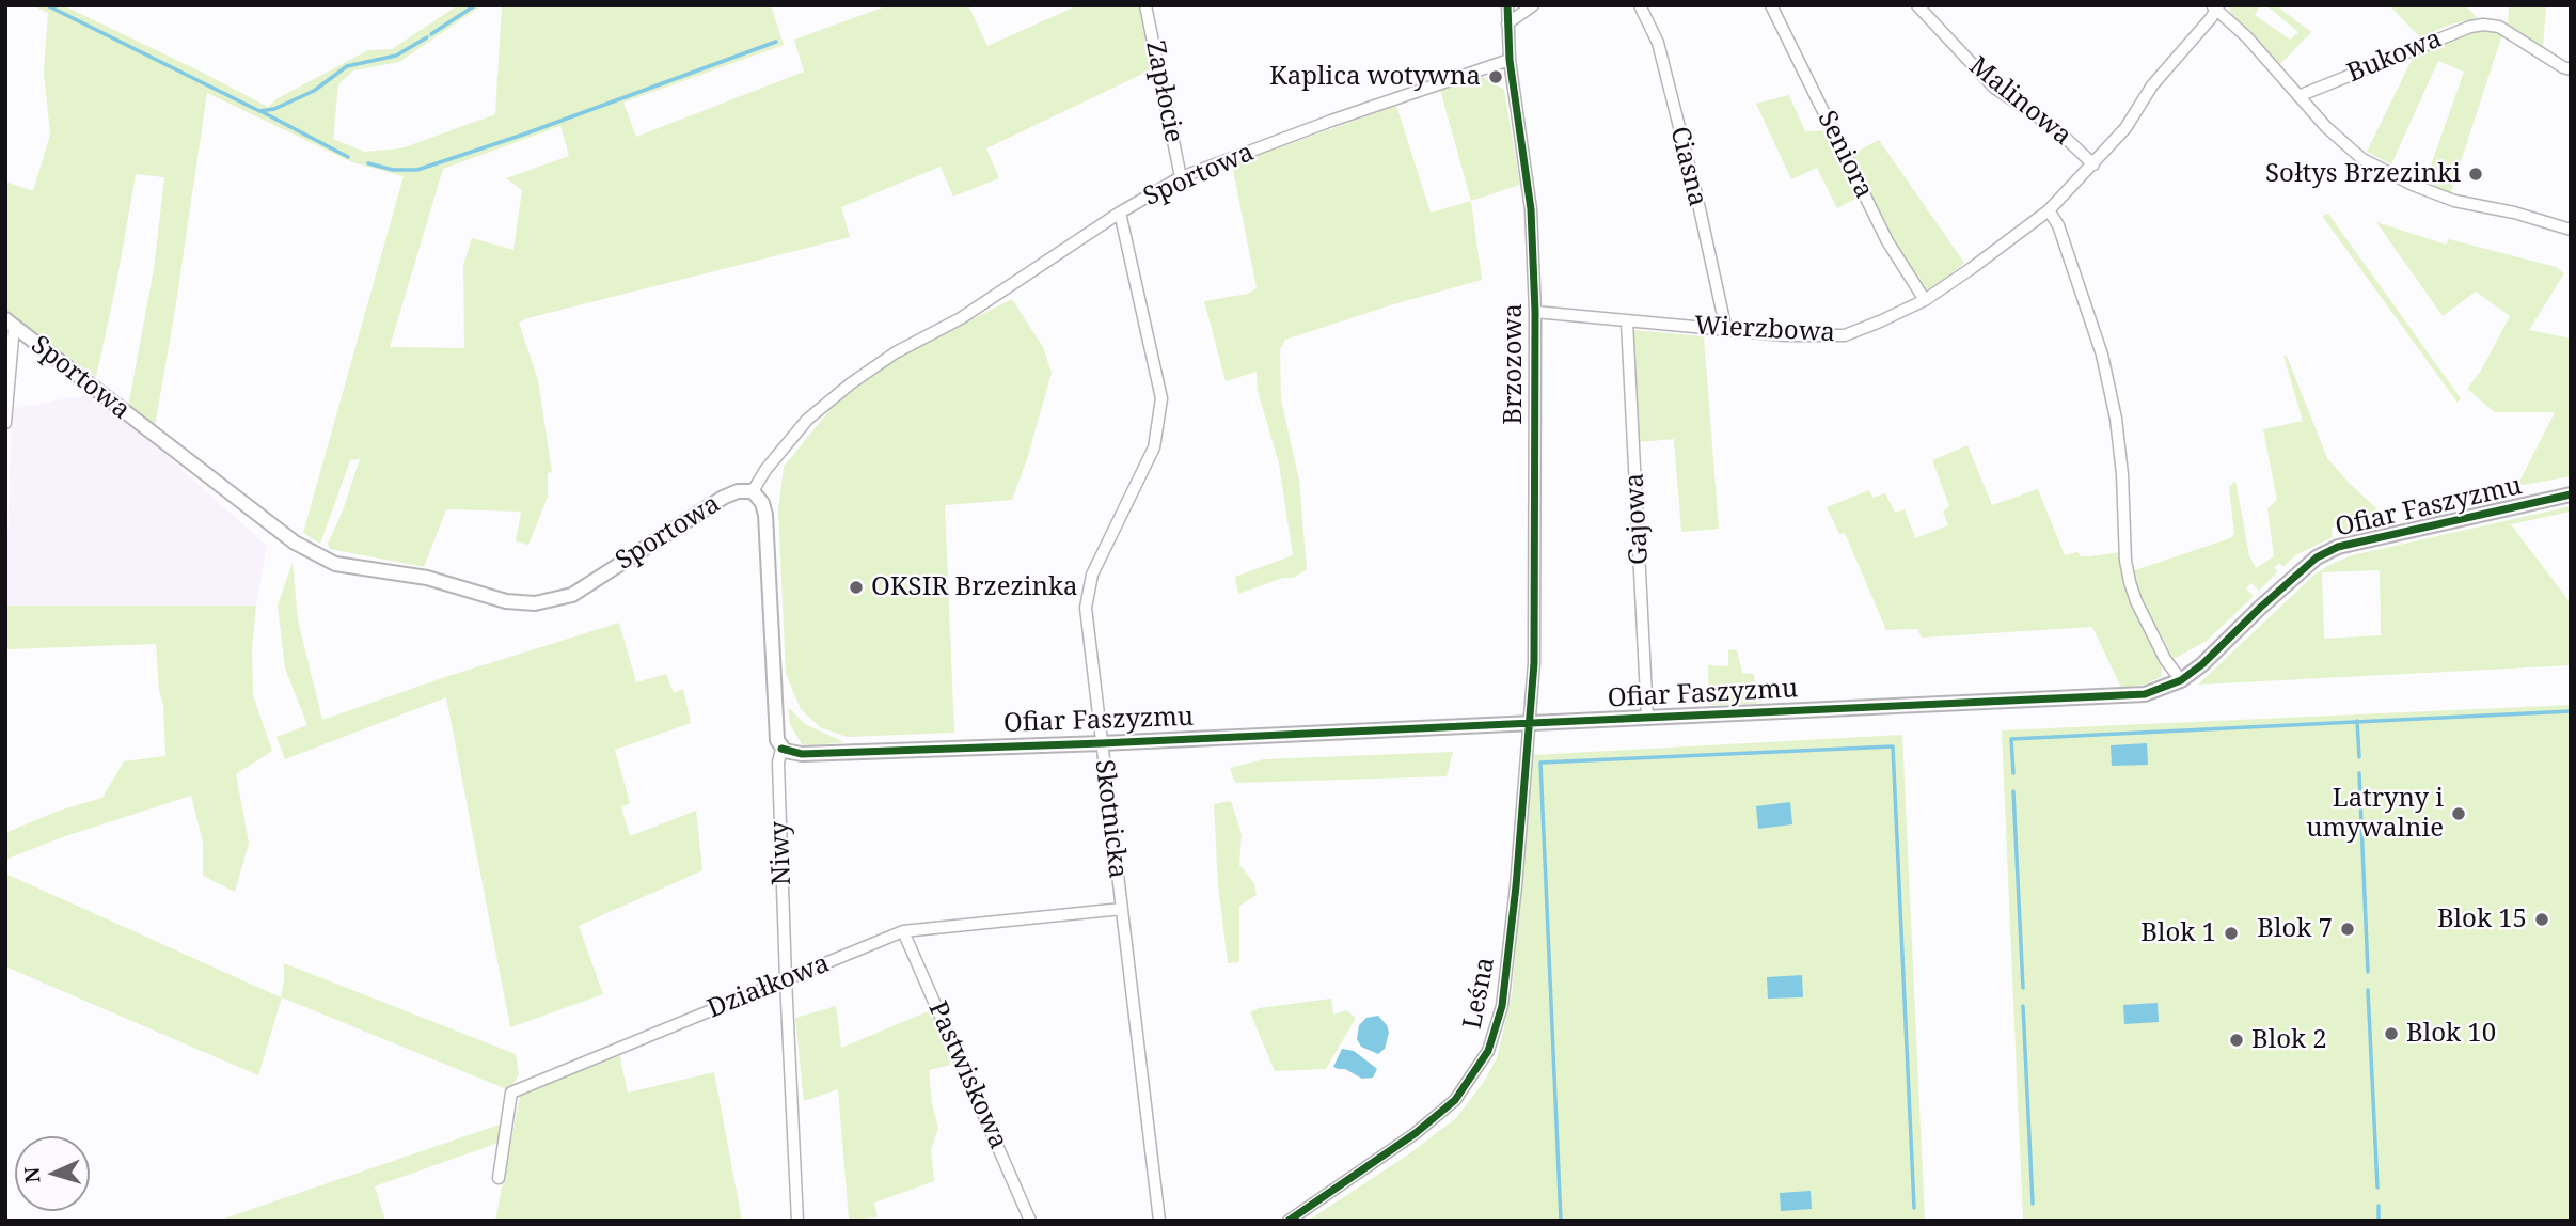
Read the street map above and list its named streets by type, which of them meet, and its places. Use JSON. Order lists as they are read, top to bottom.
{
  "streets": {
    "street": [
      "Bukowa",
      "Zapłocie",
      "Malinowa",
      "Seniora",
      "Ciasna",
      "Sportowa",
      "Wierzbowa",
      "Brzozowa",
      "Ofiar Faszyzmu",
      "Gajowa",
      "Skotnicka",
      "Niwy",
      "Działkowa",
      "Leśna",
      "Pastwiskowa"
    ]
  },
  "crossings": [
    ["Zapłocie", "Sportowa"],
    ["Malinowa", "Wierzbowa"],
    ["Seniora", "Wierzbowa"],
    ["Ciasna", "Wierzbowa"],
    ["Sportowa", "Brzozowa"],
    ["Sportowa", "Skotnicka"],
    ["Sportowa", "Niwy"],
    ["Wierzbowa", "Brzozowa"],
    ["Wierzbowa", "Gajowa"],
    ["Brzozowa", "Ofiar Faszyzmu"],
    ["Brzozowa", "Leśna"],
    ["Ofiar Faszyzmu", "Gajowa"],
    ["Ofiar Faszyzmu", "Skotnicka"],
    ["Ofiar Faszyzmu", "Niwy"],
    ["Ofiar Faszyzmu", "Leśna"],
    ["Skotnicka", "Działkowa"],
    ["Niwy", "Działkowa"],
    ["Działkowa", "Pastwiskowa"]
  ],
  "places": [
    "Kaplica wotywna",
    "Sołtys Brzezinki",
    "OKSIR Brzezinka",
    "Latryny i umywalnie",
    "Blok 15",
    "Blok 7",
    "Blok 1",
    "Blok 10",
    "Blok 2"
  ],
  "north": "left"
}
